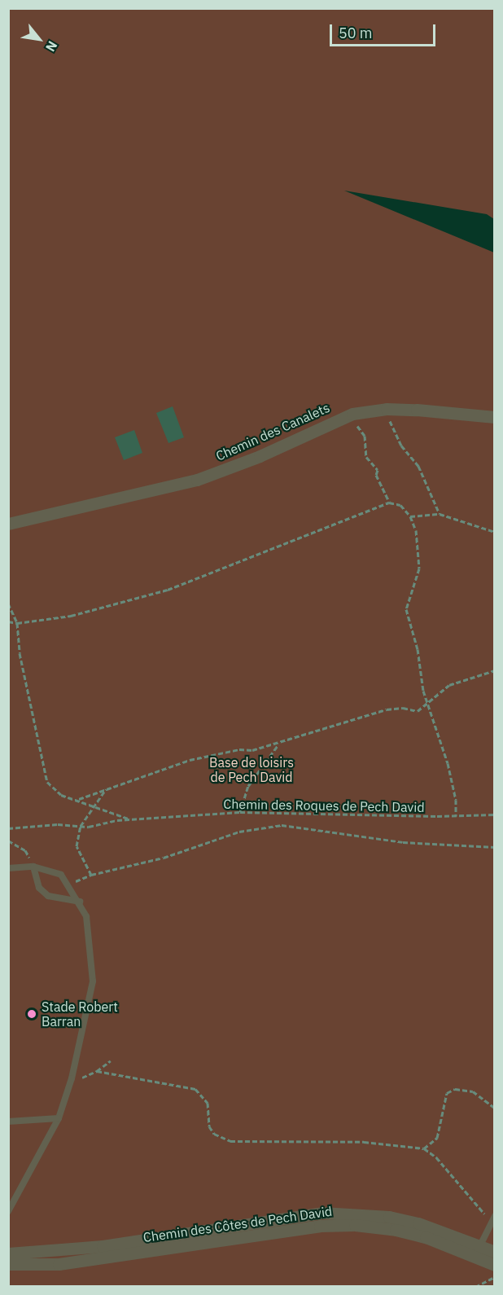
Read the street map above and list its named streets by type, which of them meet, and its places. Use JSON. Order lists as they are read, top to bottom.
{
  "streets": {
    "street": ["Chemin des Canalets", "Chemin des Côtes de Pech David"],
    "path": ["Chemin des Roques de Pech David"]
  },
  "parks": ["Base de loisirs de Pech David"],
  "places": ["Stade Robert Barran"],
  "scale_bar": "50 m",
  "north": "bottom right"
}
